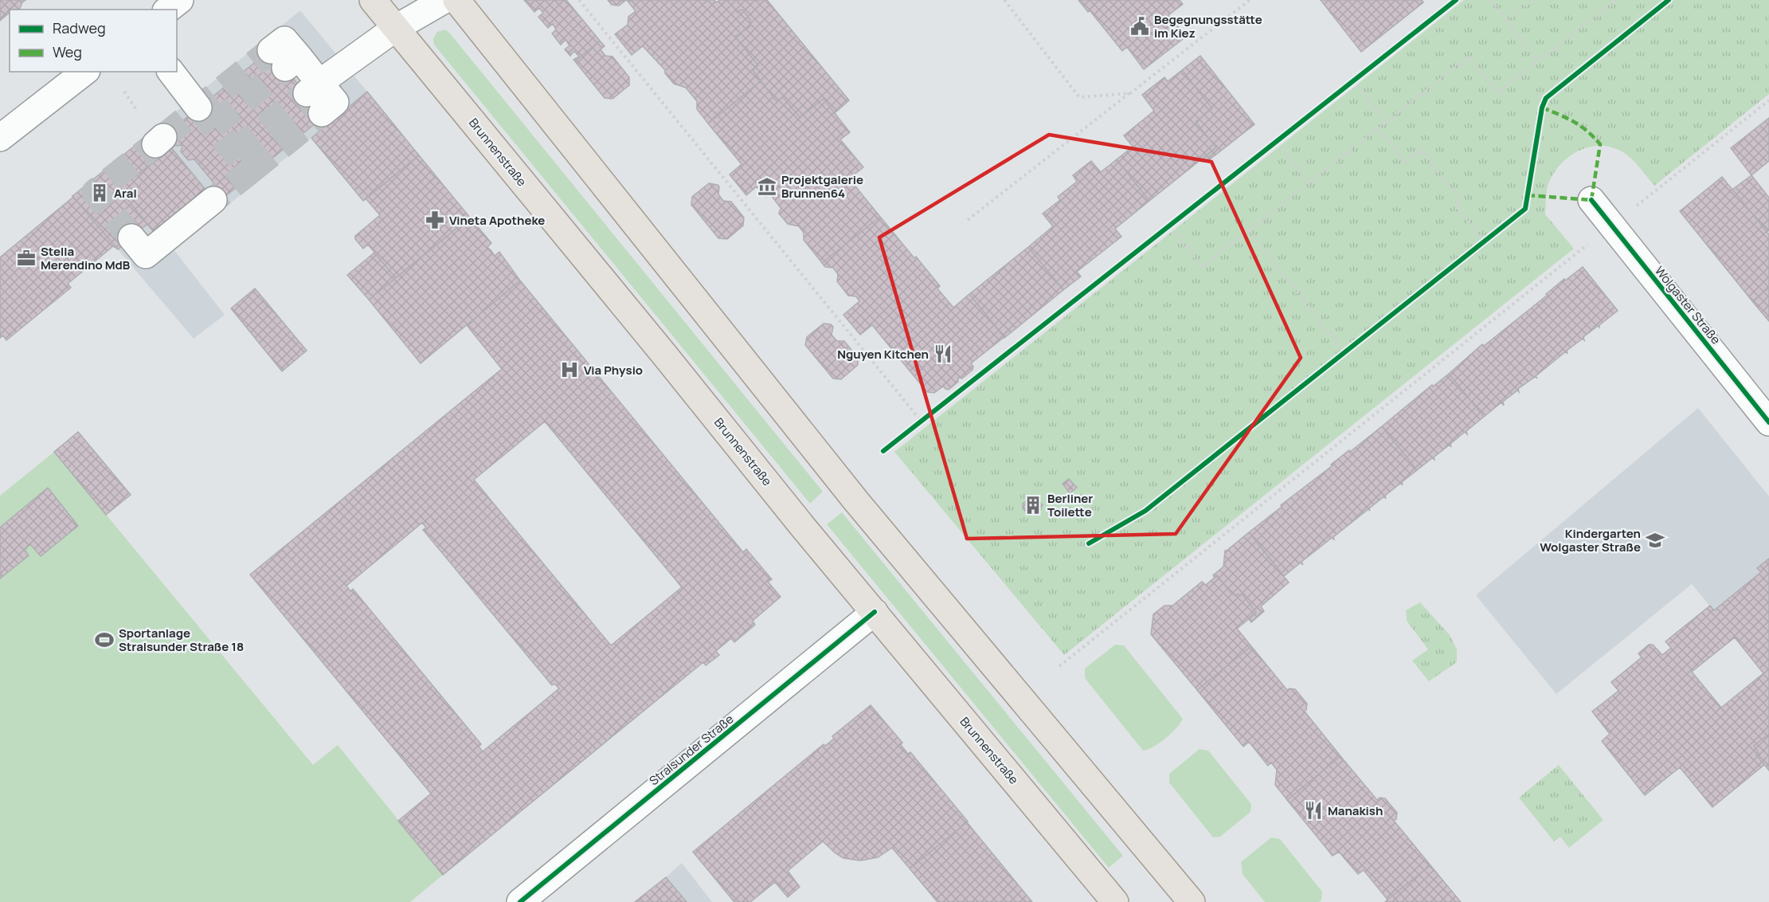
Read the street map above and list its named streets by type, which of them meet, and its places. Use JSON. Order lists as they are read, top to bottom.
{
  "streets": {
    "main road": ["Brunnenstraße"],
    "street": ["Wolgaster Straße", "Stralsunder Straße"]
  },
  "crossings": [
    ["Brunnenstraße", "Stralsunder Straße"]
  ],
  "places": {
    "public building": ["Begegnungsstätte im Kiez"],
    "museum": ["Projektgalerie Brunnen64"],
    "building": ["Aral", "Berliner Toilette"],
    "pharmacy": ["Vineta Apotheke"],
    "office": ["Stella Merendino MdB"],
    "restaurant": ["Nguyen Kitchen", "Manakish"],
    "hospital": ["Via Physio"],
    "school or university": ["Kindergarten Wolgaster Straße"],
    "sports": ["Sportanlage Stralsunder Straße 18"]
  },
  "legend": ["Radweg", "Weg"]
}
